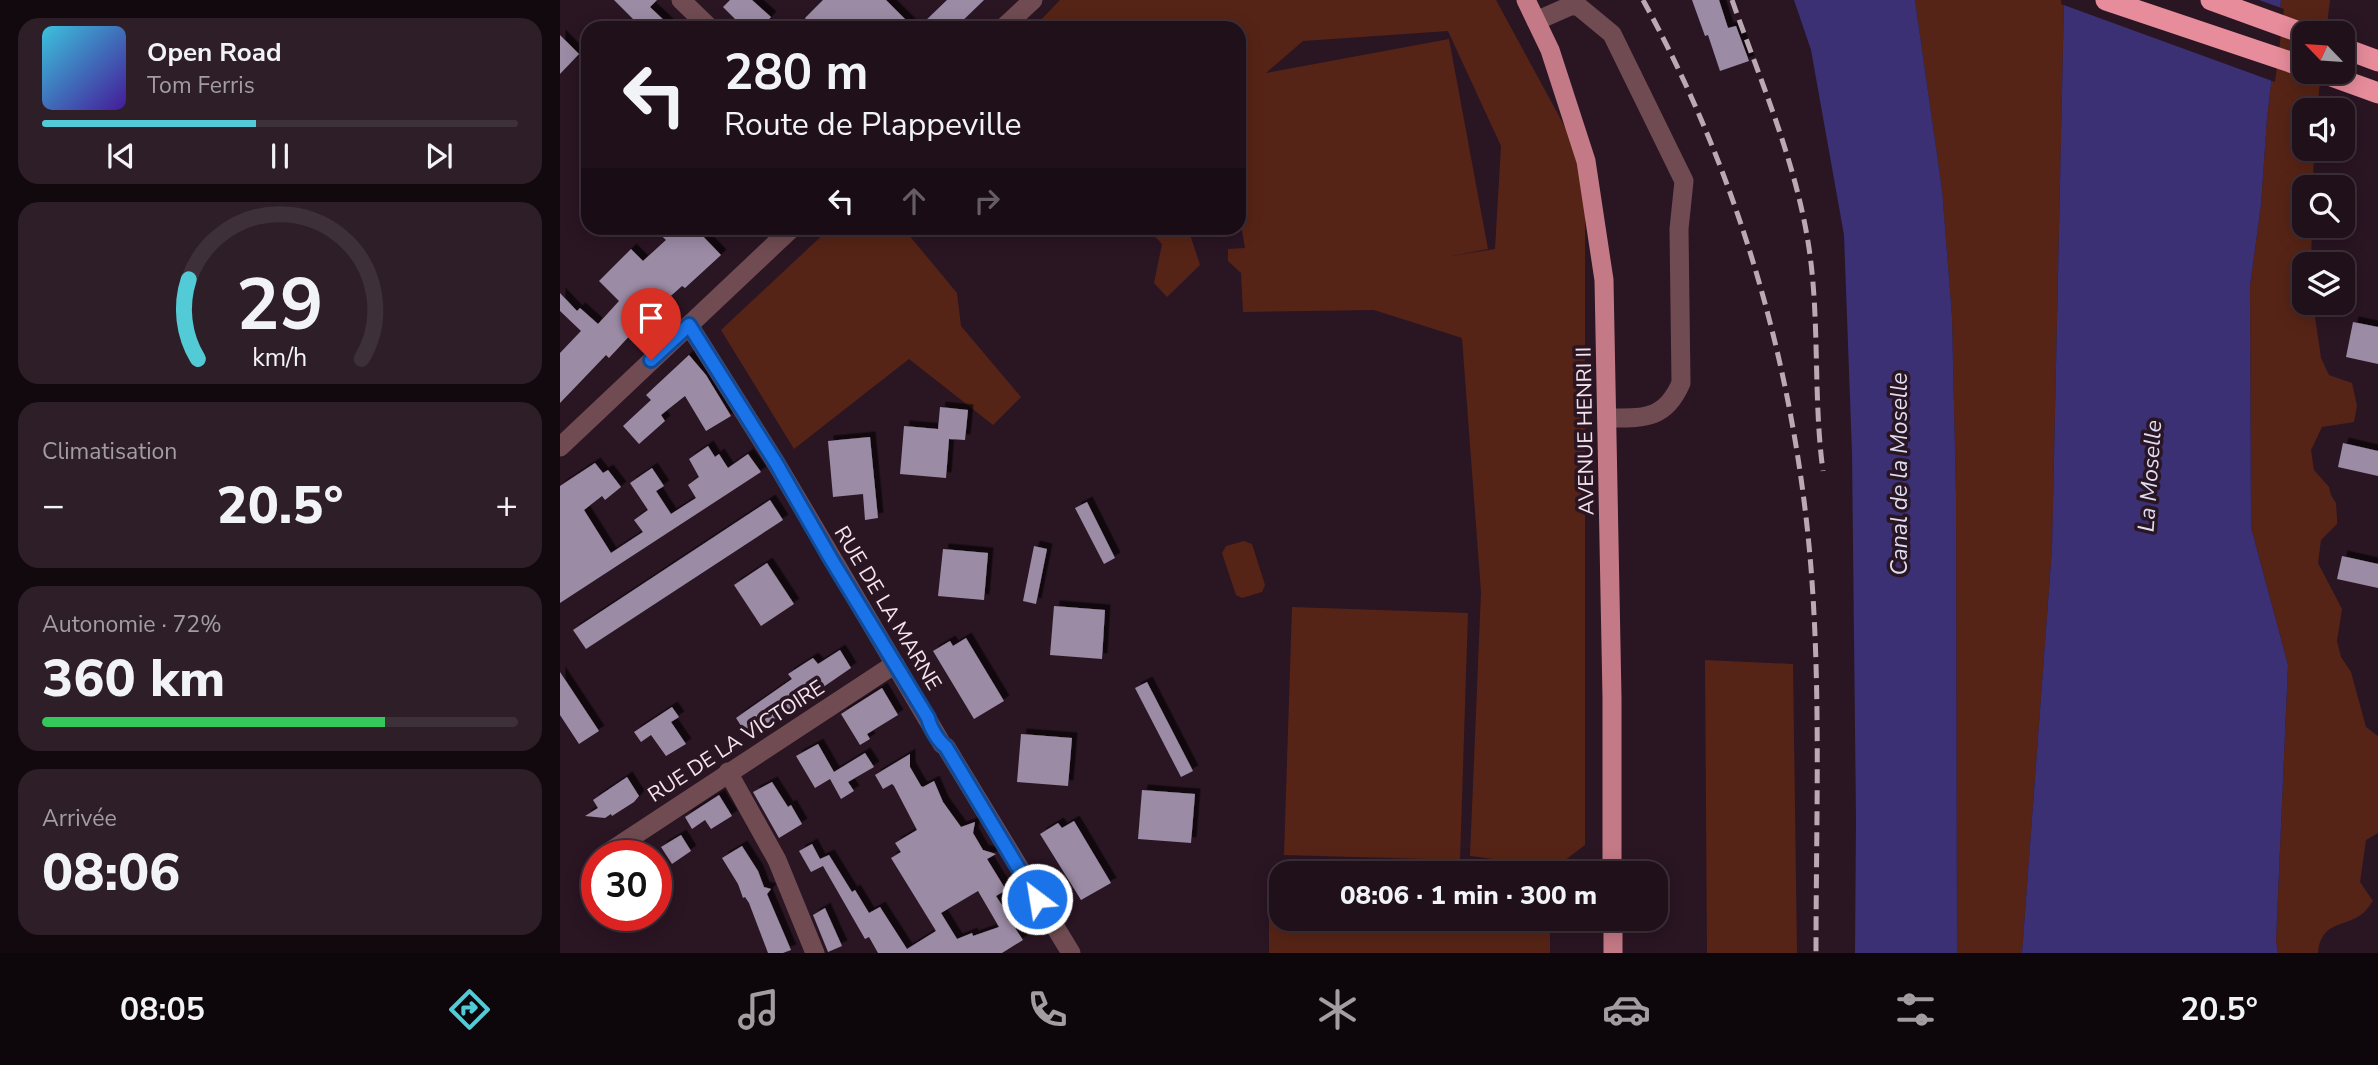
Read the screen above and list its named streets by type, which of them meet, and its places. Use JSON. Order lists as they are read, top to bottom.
{
  "streets": {
    "main road": ["AVENUE HENRI II"],
    "street": ["RUE DE LA MARNE", "RUE DE LA VICTOIRE"]
  },
  "crossings": [
    ["RUE DE LA MARNE", "RUE DE LA VICTOIRE"]
  ],
  "water": ["Canal de la Moselle", "La Moselle"],
  "north": "top left",
  "page": {
    "turn": ["280 m", "Route de Plappeville"],
    "song": ["Open Road", "Tom Ferris"],
    "tile": [
      "Climatisation",
      ["Autonomie · 72%", "360 km"],
      ["Arrivée", "08:06"]
    ],
    "heat": ["−", "20.5°", "+"],
    "limit": "30",
    "trip": "08:06 · 1 min · 300 m",
    "tabs": ["08:05", "20.5°"],
    "gauge": ["29", "km/h"]
  }
}
